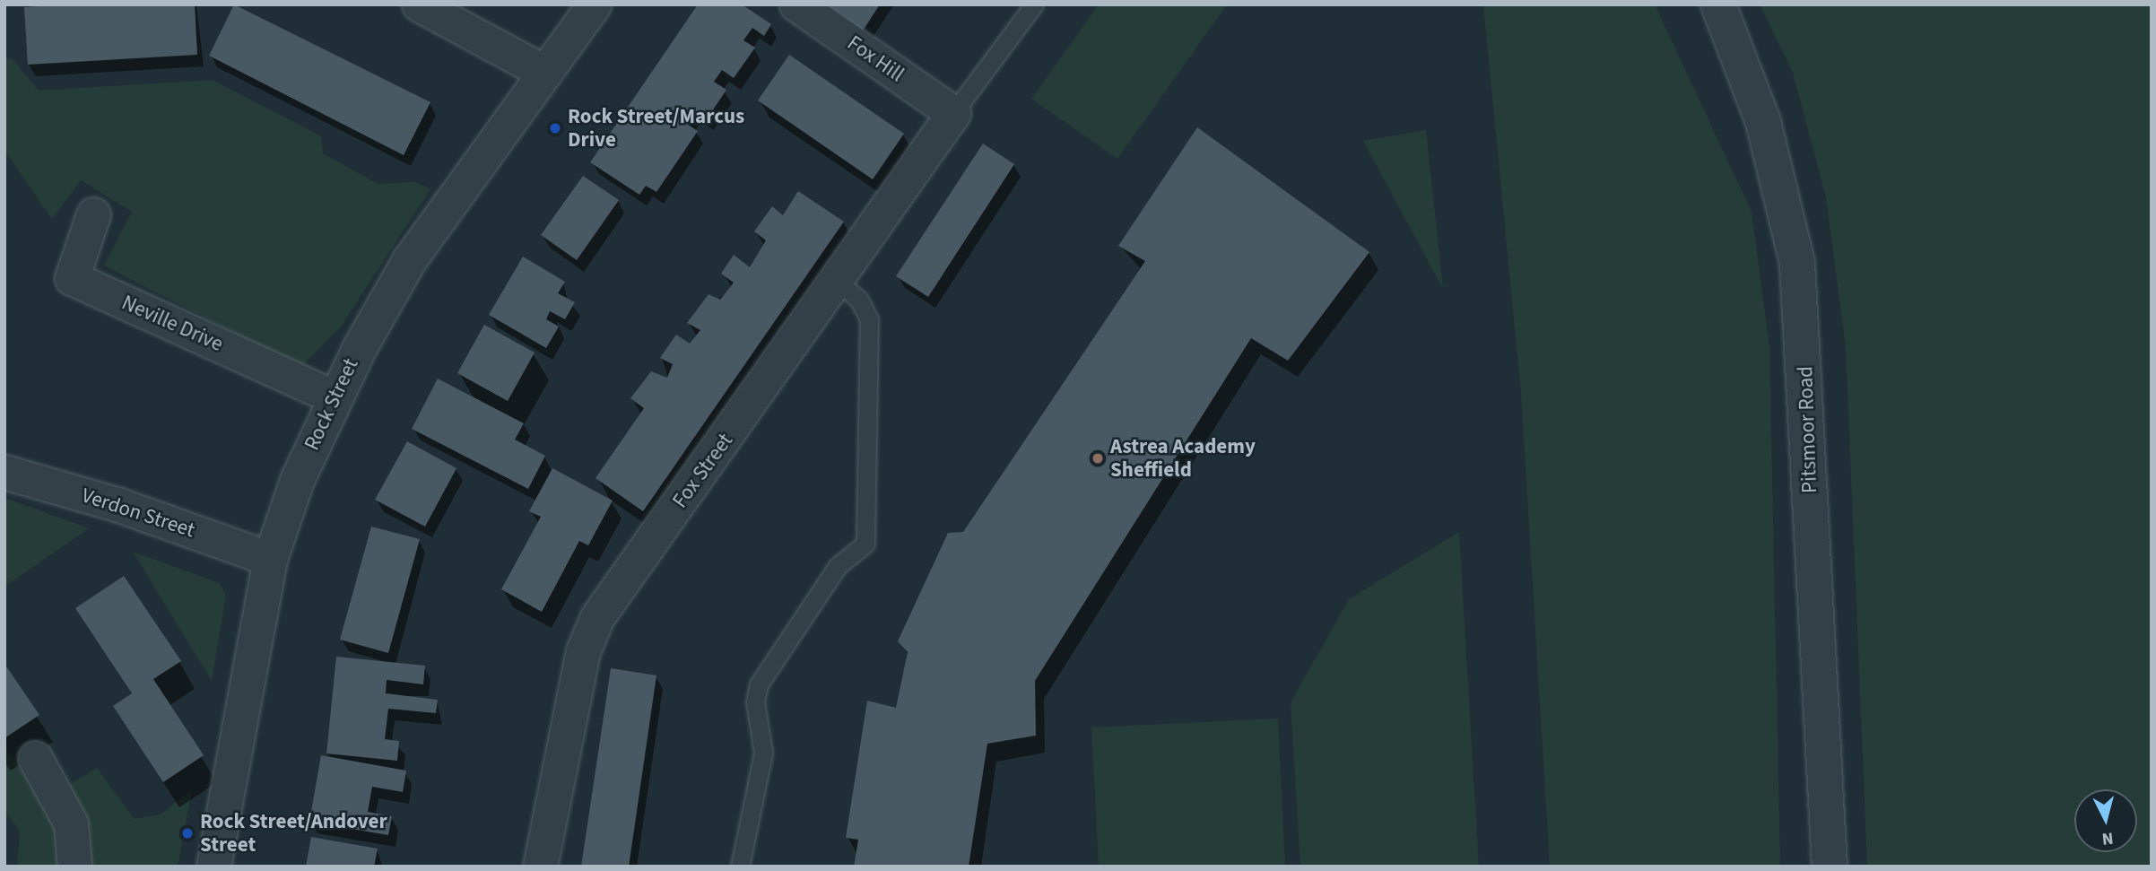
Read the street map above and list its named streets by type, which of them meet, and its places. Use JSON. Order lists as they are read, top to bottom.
{
  "streets": {
    "street": [
      "Fox Hill",
      "Neville Drive",
      "Rock Street",
      "Pitsmoor Road",
      "Fox Street",
      "Verdon Street"
    ]
  },
  "crossings": [
    ["Fox Hill", "Fox Street"],
    ["Neville Drive", "Rock Street"],
    ["Rock Street", "Verdon Street"]
  ],
  "places": ["Rock Street/Marcus Drive", "Astrea Academy Sheffield", "Rock Street/Andover Street"],
  "north": "bottom"
}
